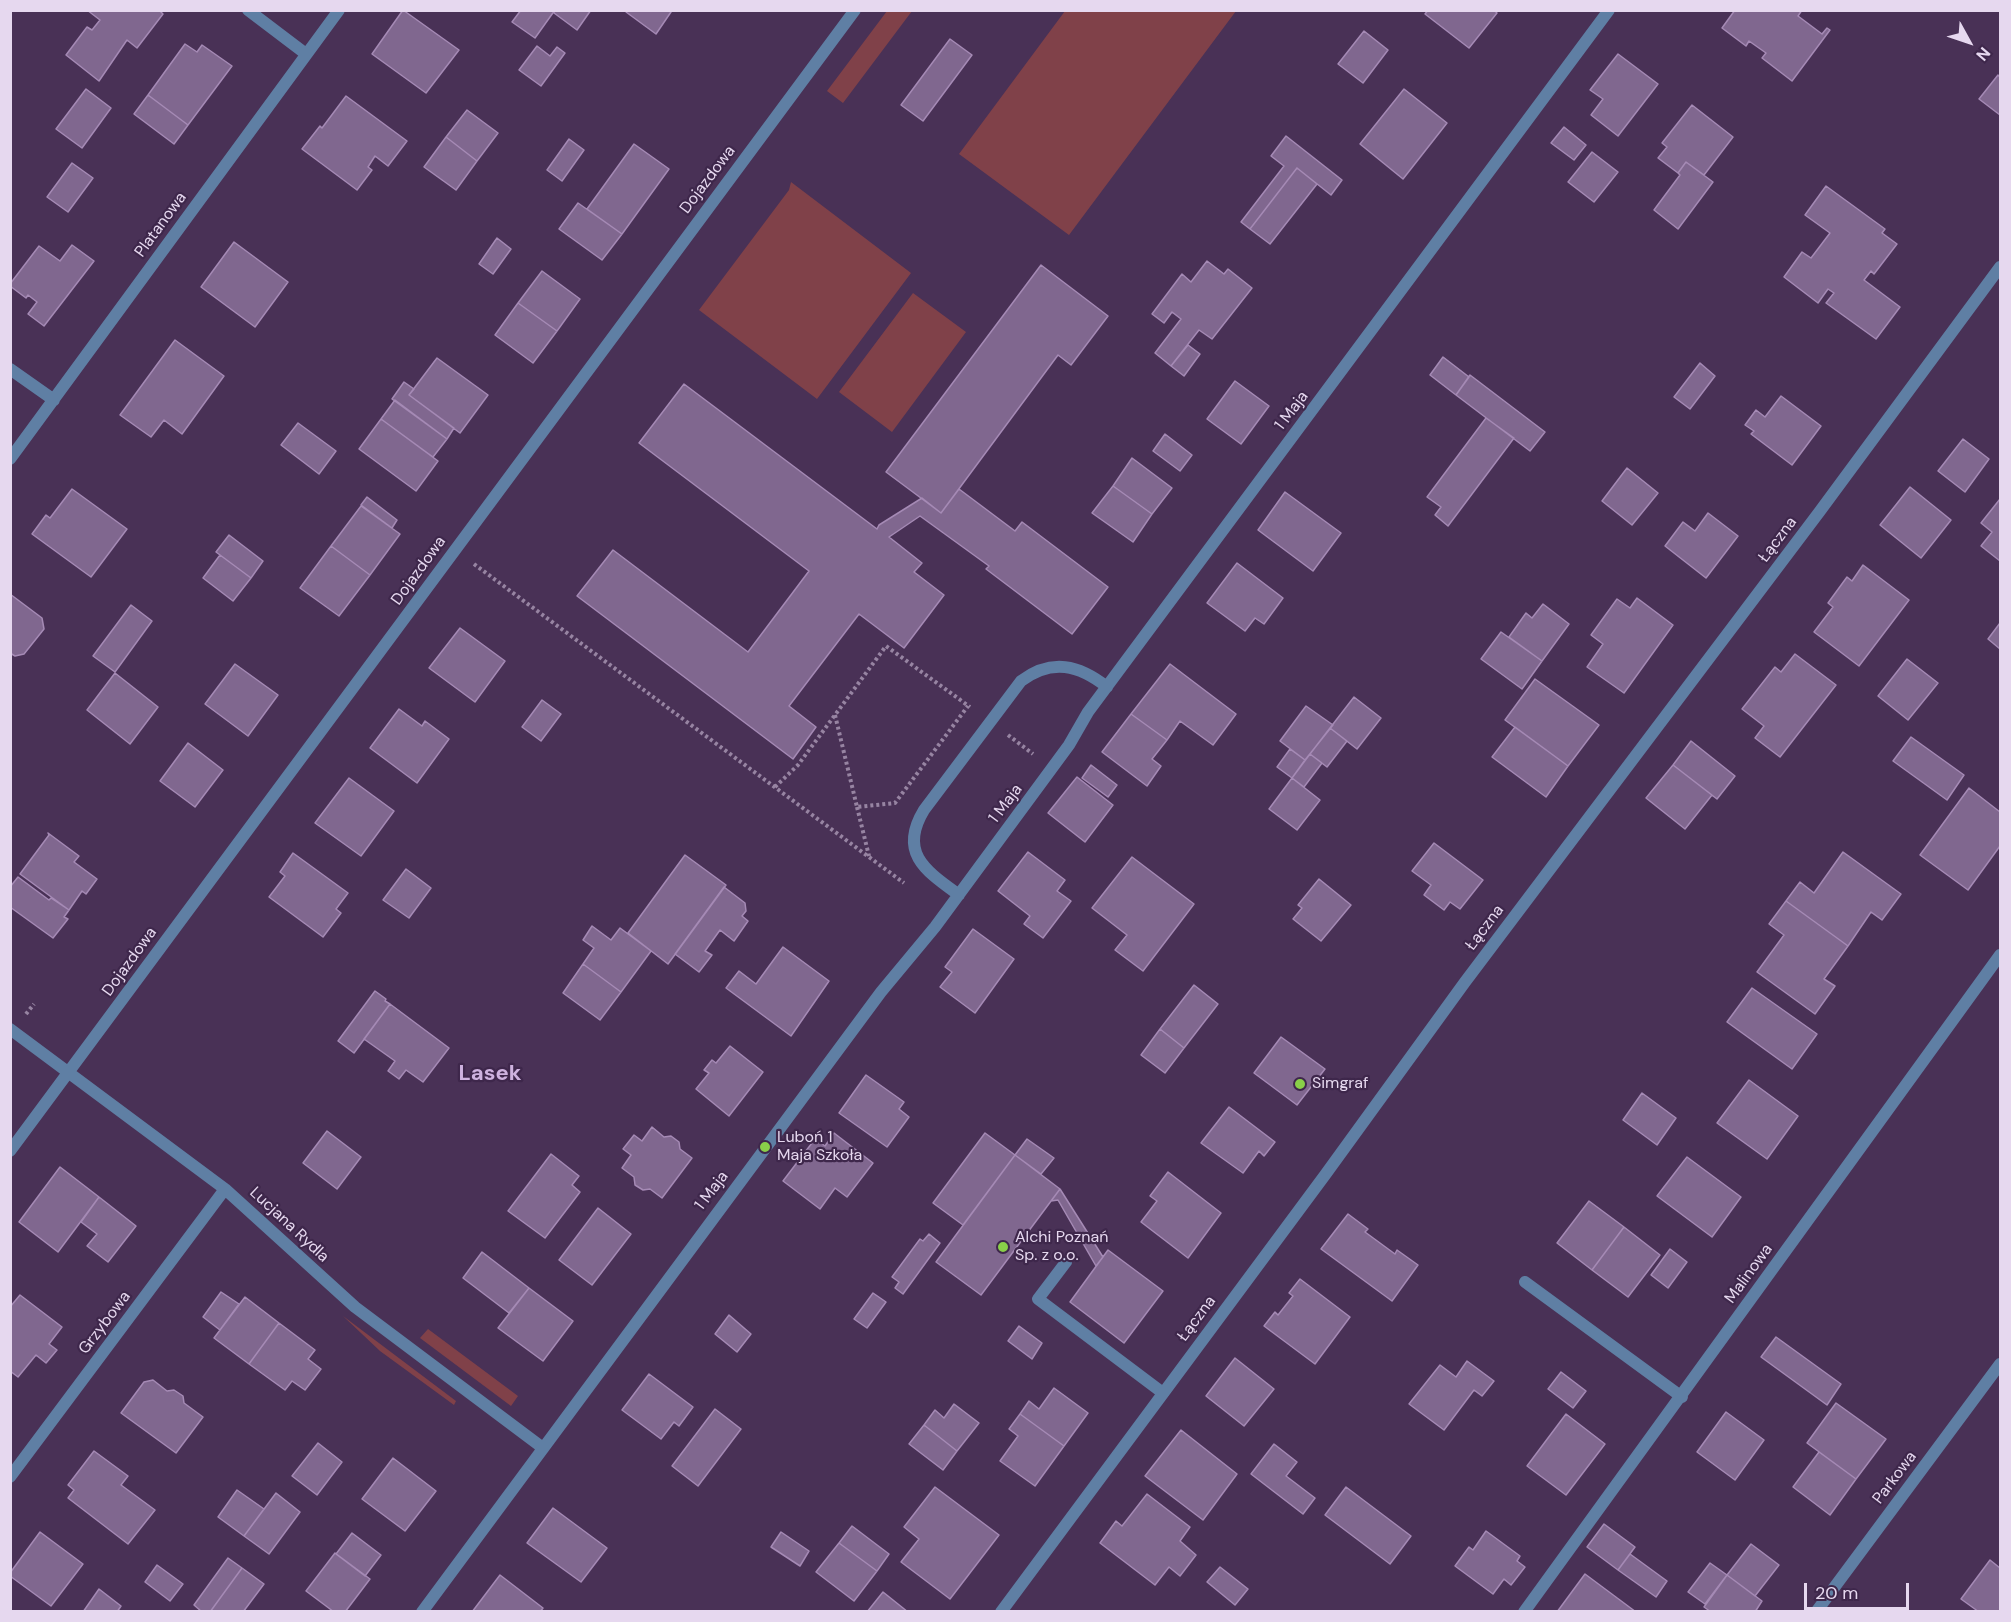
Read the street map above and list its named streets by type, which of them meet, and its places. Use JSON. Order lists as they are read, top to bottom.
{
  "streets": {
    "street": [
      "Dojazdowa",
      "Platanowa",
      "1 Maja",
      "Łączna",
      "Lucjana Rydla",
      "Malinowa",
      "Grzybowa",
      "Parkowa"
    ]
  },
  "crossings": [
    ["Dojazdowa", "Lucjana Rydla"],
    ["1 Maja", "Lucjana Rydla"],
    ["Lucjana Rydla", "Grzybowa"]
  ],
  "districts": ["Lasek"],
  "places": ["Simgraf", "Luboń 1 Maja Szkoła", "Alchi Poznań Sp. z o.o."],
  "scale_bar": "20 m",
  "north": "bottom right"
}
